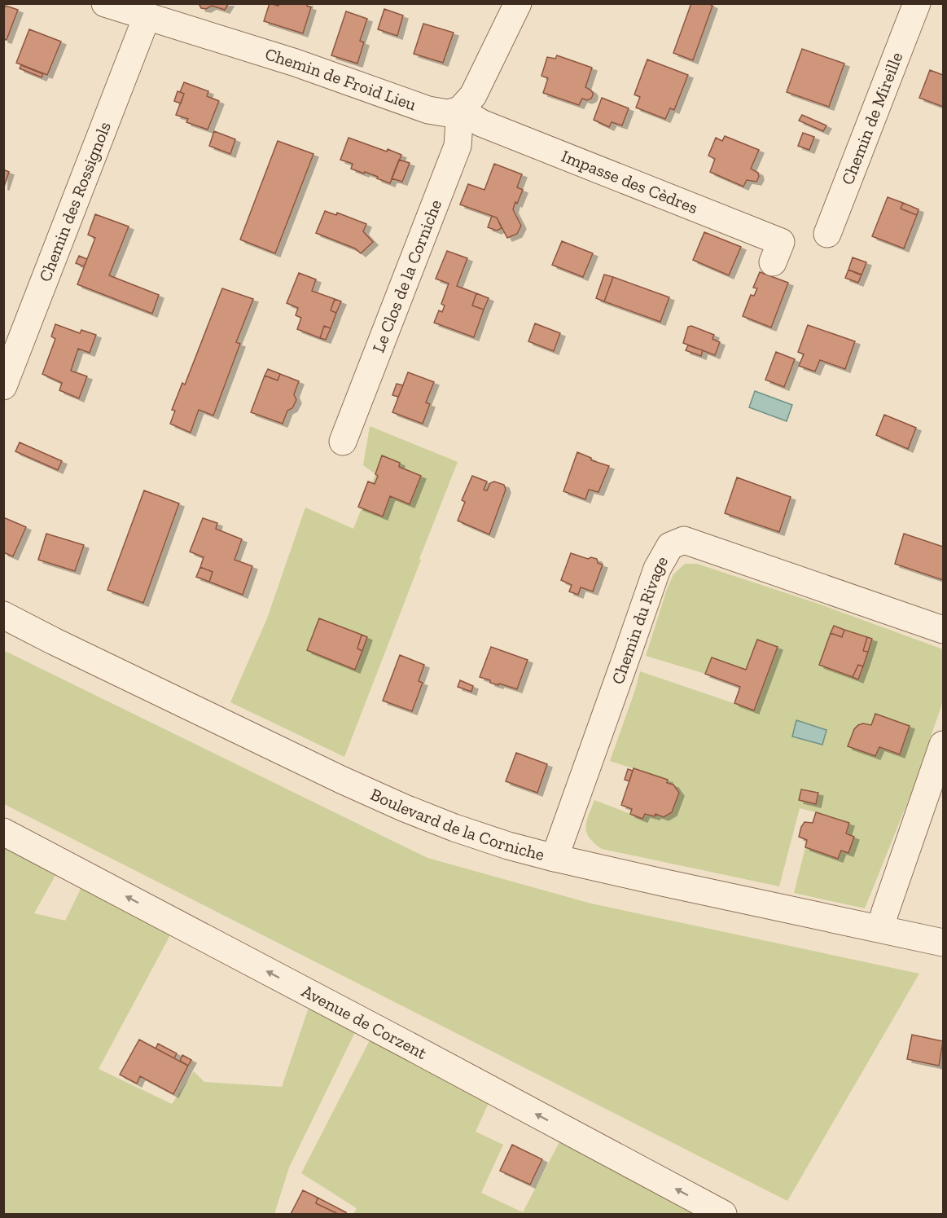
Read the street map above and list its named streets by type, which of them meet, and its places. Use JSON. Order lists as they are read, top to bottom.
{
  "streets": {
    "street": [
      "Chemin de Froid Lieu",
      "Chemin de Mireille",
      "Impasse des Cèdres",
      "Chemin des Rossignols",
      "Le Clos de la Corniche",
      "Chemin du Rivage",
      "Boulevard de la Corniche",
      "Avenue de Corzent"
    ]
  },
  "crossings": [
    ["Chemin de Froid Lieu", "Impasse des Cèdres"],
    ["Chemin de Froid Lieu", "Chemin des Rossignols"],
    ["Chemin de Froid Lieu", "Le Clos de la Corniche"],
    ["Impasse des Cèdres", "Le Clos de la Corniche"],
    ["Chemin du Rivage", "Boulevard de la Corniche"]
  ],
  "one_way": ["Avenue de Corzent"]
}
